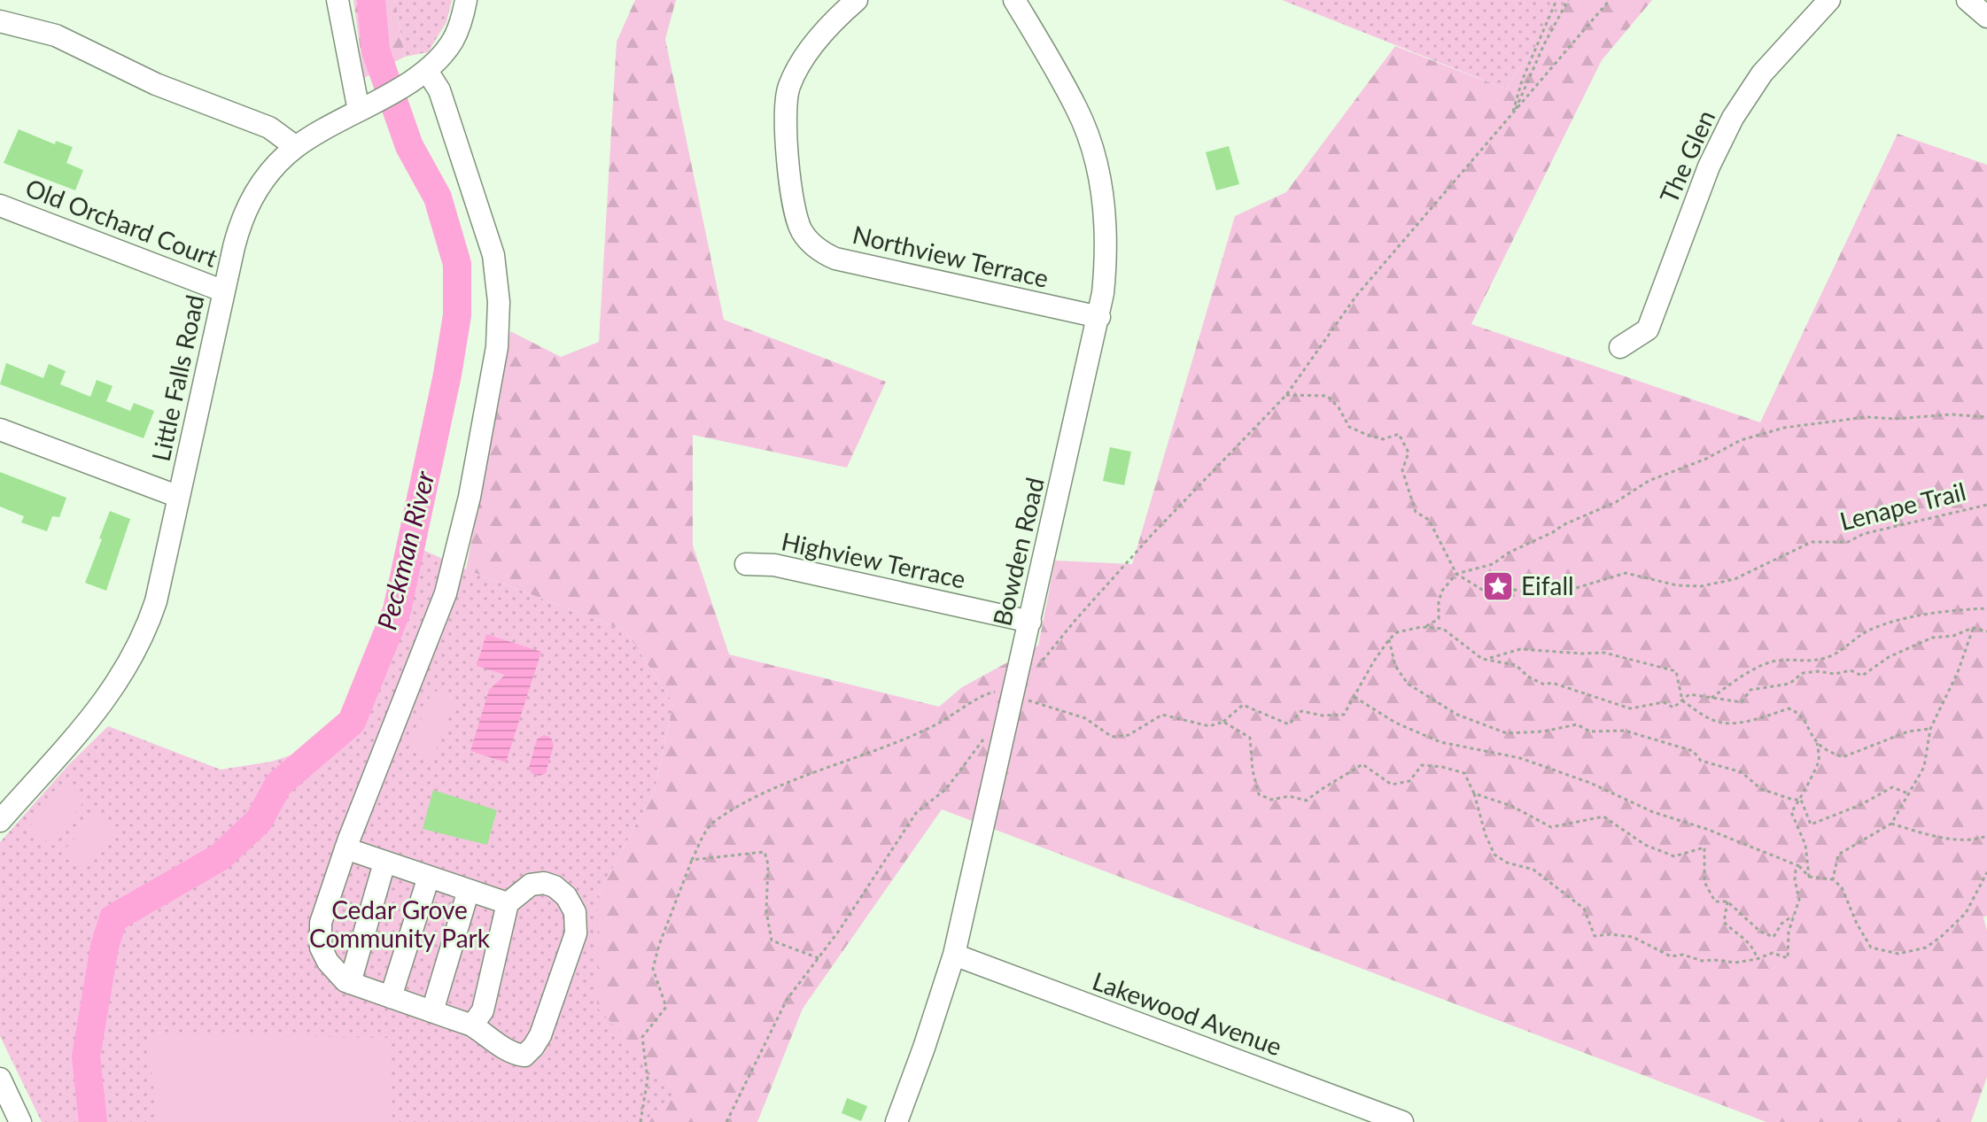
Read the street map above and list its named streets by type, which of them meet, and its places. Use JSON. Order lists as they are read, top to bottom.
{
  "streets": {
    "street": [
      "The Glen",
      "Old Orchard Court",
      "Northview Terrace",
      "Little Falls Road",
      "Bowden Road",
      "Highview Terrace",
      "Lakewood Avenue"
    ],
    "path": ["Lenape Trail"]
  },
  "crossings": [
    ["Old Orchard Court", "Little Falls Road"],
    ["Northview Terrace", "Bowden Road"],
    ["Bowden Road", "Highview Terrace"],
    ["Bowden Road", "Lakewood Avenue"]
  ],
  "water": ["Peckman River"],
  "parks": ["Cedar Grove Community Park"],
  "places": {
    "place": ["Eifall"]
  }
}
